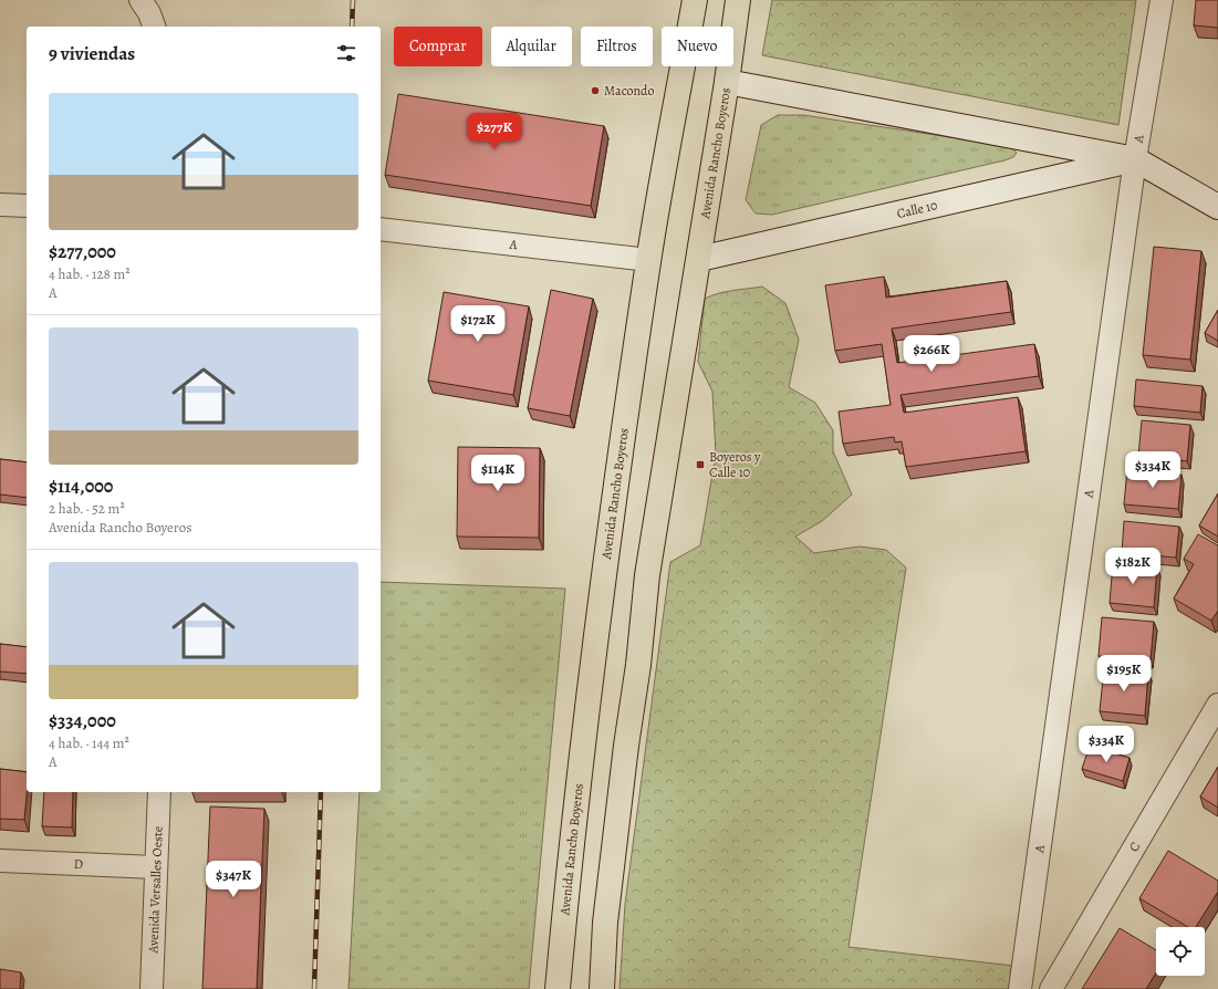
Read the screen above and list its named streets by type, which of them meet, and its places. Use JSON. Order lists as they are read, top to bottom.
{
  "streets": {
    "highway": ["Avenida Rancho Boyeros"],
    "street": [
      "A",
      "Calle 10",
      "C",
      "D",
      "Avenida Versalles Oeste"
    ]
  },
  "crossings": [
    ["A", "Avenida Rancho Boyeros"],
    ["A", "Calle 10"],
    ["Avenida Rancho Boyeros", "Calle 10"],
    ["D", "Avenida Versalles Oeste"]
  ],
  "places": {
    "other": ["Macondo"],
    "transit": ["Boyeros y Calle 10"]
  },
  "page": {
    "chip": [
      "Comprar",
      "Alquilar",
      "Filtros",
      "Nuevo"
    ],
    "heading": "9 viviendas",
    "list": [
      {
        "name": "$277,000",
        "note": "4 hab. · 128 m² · A"
      },
      {
        "name": "$114,000",
        "note": "2 hab. · 52 m² · Avenida Rancho Boyeros"
      },
      {
        "name": "$334,000",
        "note": "4 hab. · 144 m² · A"
      }
    ],
    "price": [
      "$277K",
      "$172K",
      "$266K",
      "$334K",
      "$114K",
      "$182K",
      "$195K",
      "$334K",
      "$347K"
    ]
  }
}
